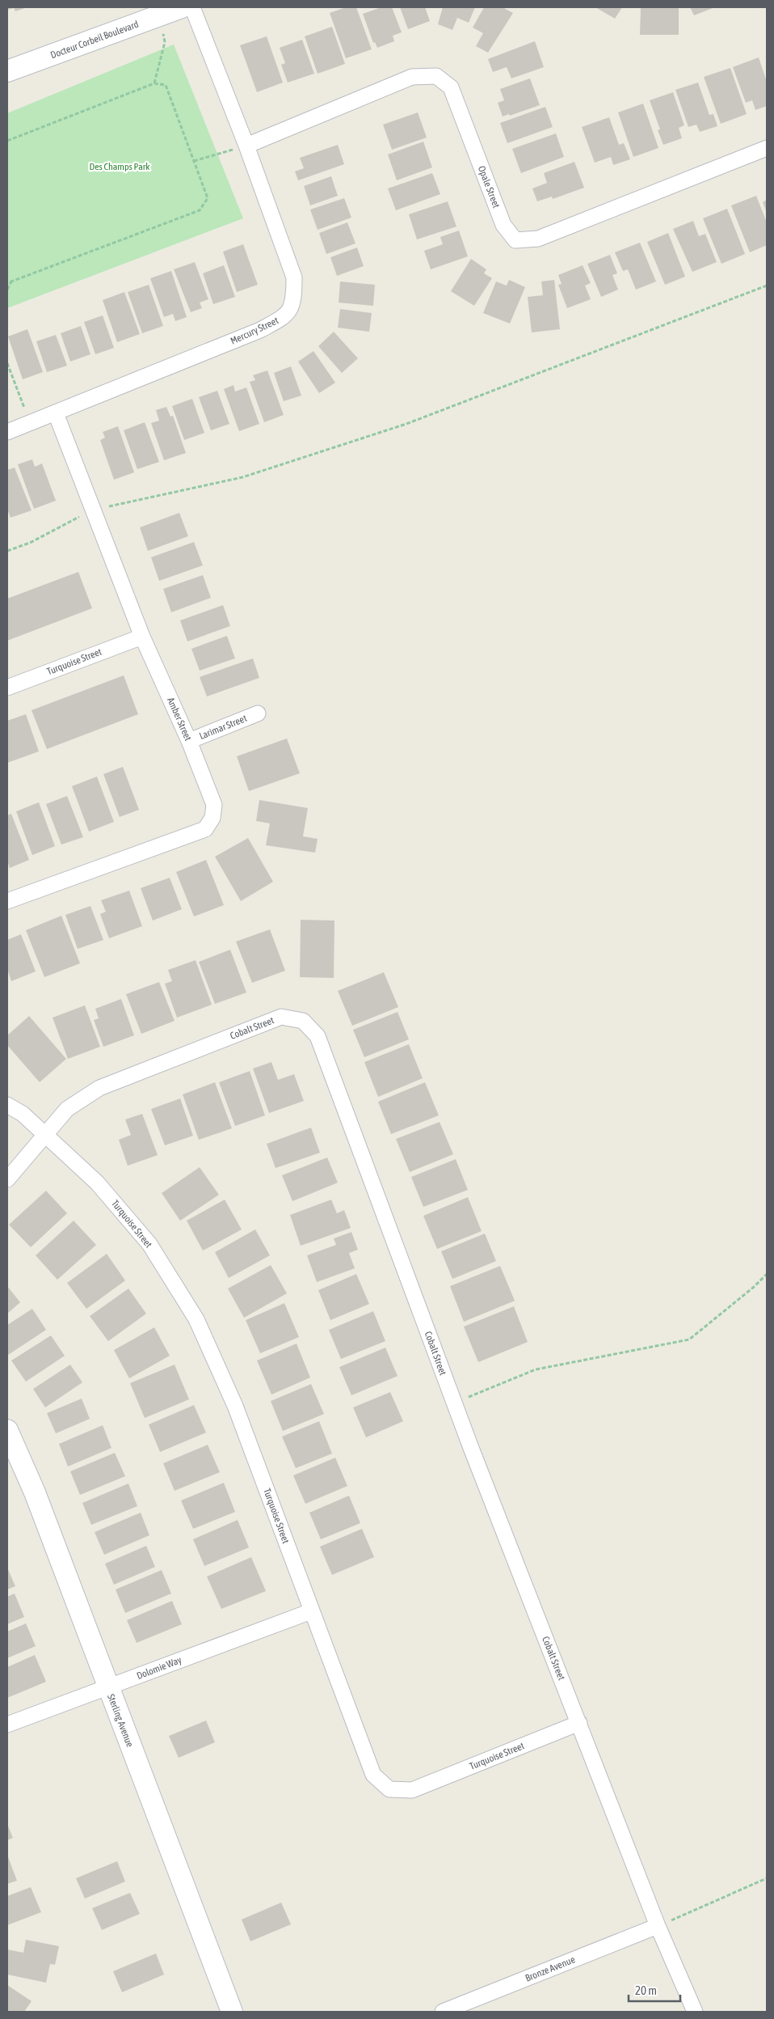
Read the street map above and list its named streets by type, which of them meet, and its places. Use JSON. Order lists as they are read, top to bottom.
{
  "streets": {
    "street": [
      "Docteur Corbeil Boulevard",
      "Opale Street",
      "Mercury Street",
      "Turquoise Street",
      "Amber Street",
      "Larimar Street",
      "Cobalt Street",
      "Dolomie Way",
      "Sterling Avenue",
      "Bronze Avenue"
    ]
  },
  "crossings": [
    ["Opale Street", "Mercury Street"],
    ["Mercury Street", "Amber Street"],
    ["Turquoise Street", "Amber Street"],
    ["Turquoise Street", "Cobalt Street"],
    ["Turquoise Street", "Dolomie Way"],
    ["Amber Street", "Larimar Street"],
    ["Cobalt Street", "Bronze Avenue"],
    ["Dolomie Way", "Sterling Avenue"]
  ],
  "parks": ["Des Champs Park"],
  "scale_bar": "20 m"
}
